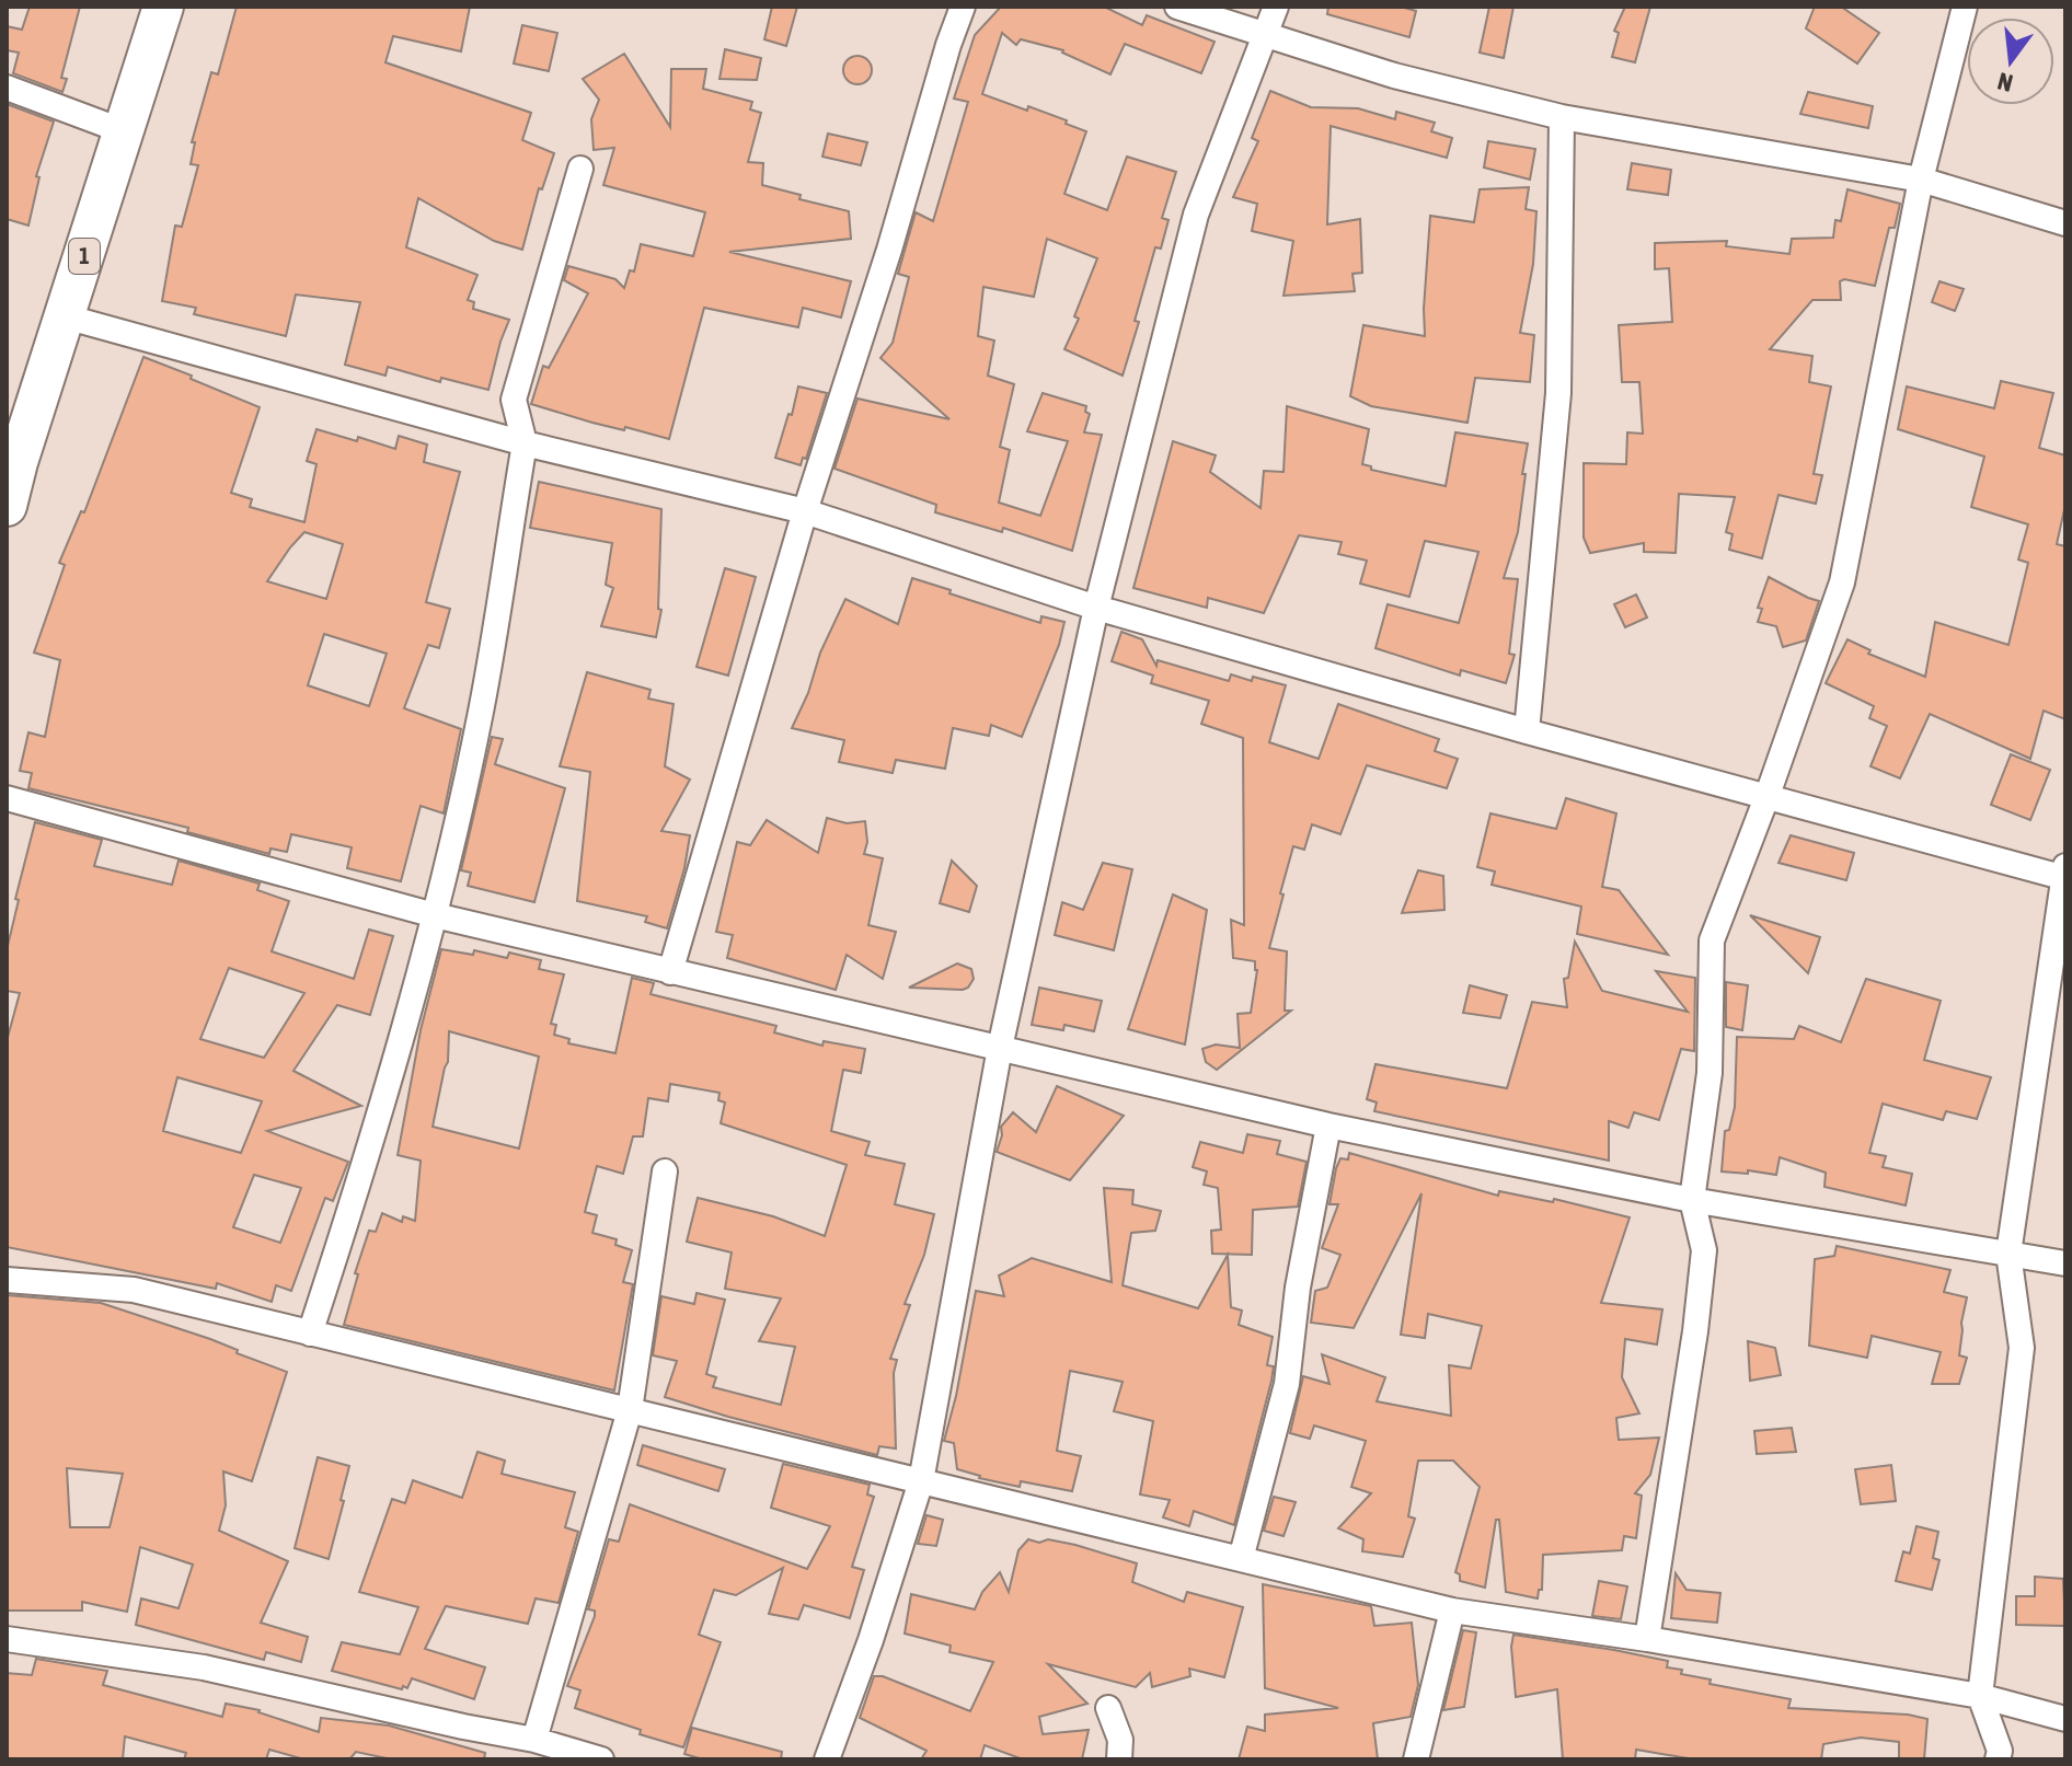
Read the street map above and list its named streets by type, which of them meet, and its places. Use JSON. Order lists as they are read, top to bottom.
{
  "streets": {
    "main road": ["1"]
  },
  "north": "bottom"
}
